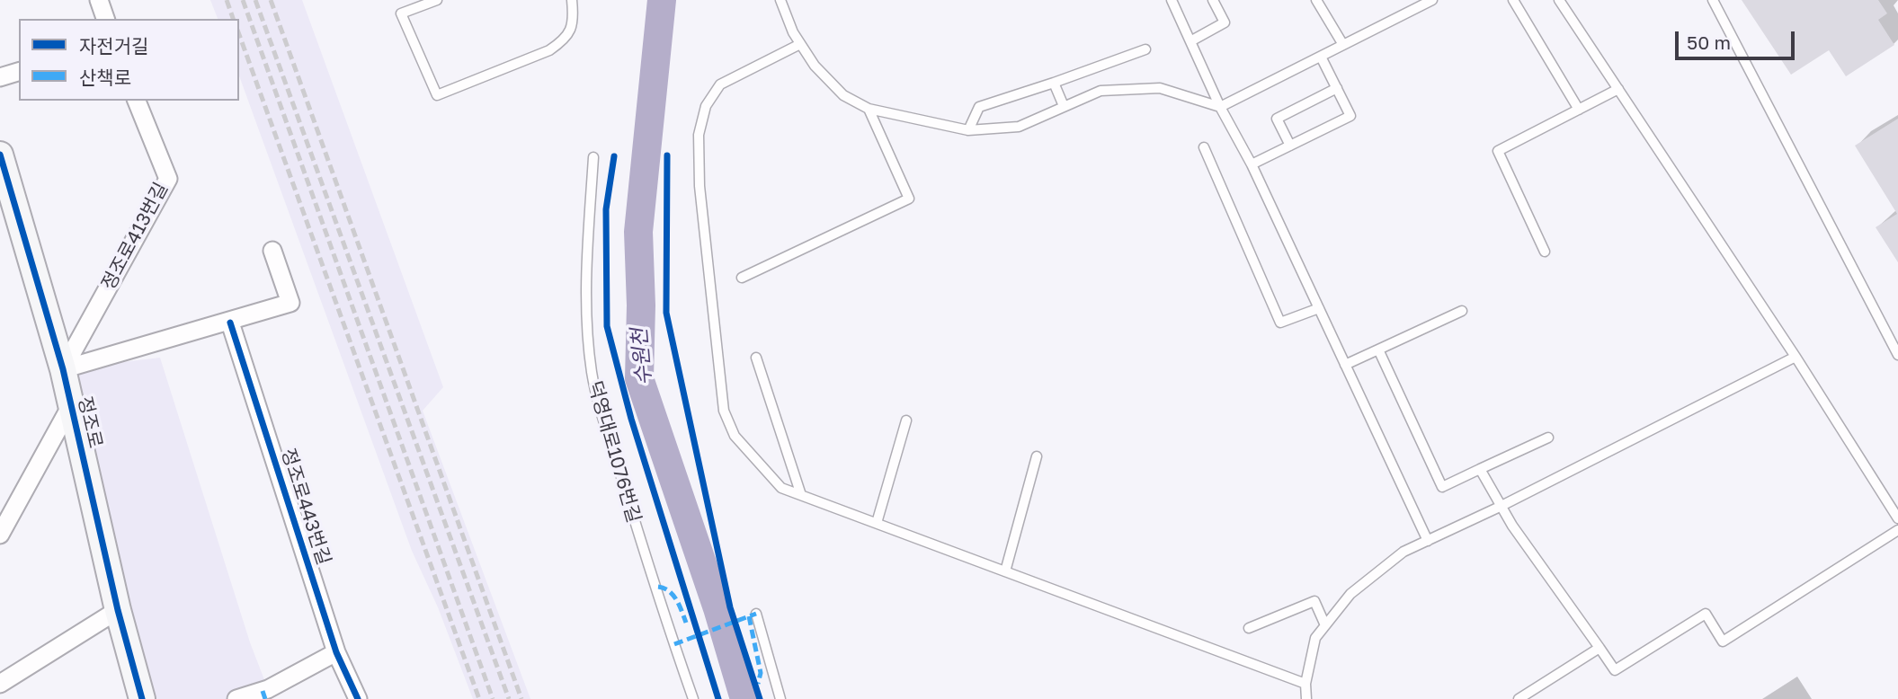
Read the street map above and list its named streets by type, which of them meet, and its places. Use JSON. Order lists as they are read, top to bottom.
{
  "streets": {
    "street": ["정조로413번길", "정조로", "정조로443번길"],
    "lane": ["덕영대로1076번길"]
  },
  "crossings": [
    ["정조로413번길", "정조로"]
  ],
  "water": ["수원천"],
  "legend": ["자전거길", "산책로"],
  "scale_bar": "50 m"
}
